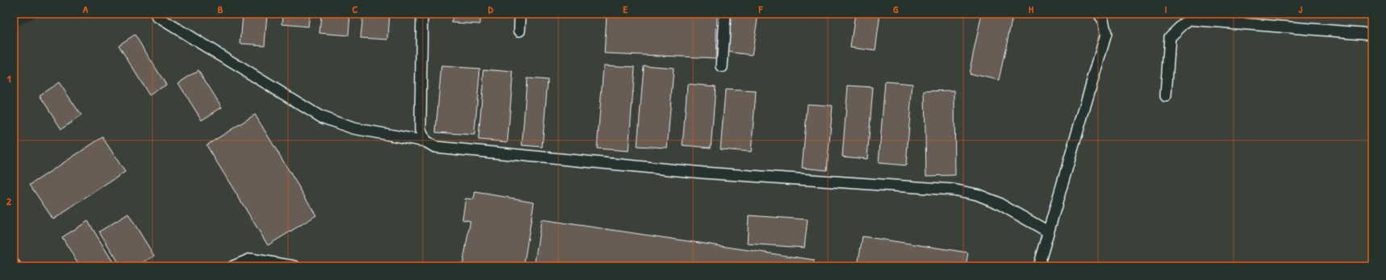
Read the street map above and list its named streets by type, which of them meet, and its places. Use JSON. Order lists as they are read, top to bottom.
{
  "grid": {
    "columns": [
      "A",
      "B",
      "C",
      "D",
      "E",
      "F",
      "G",
      "H",
      "I",
      "J"
    ],
    "rows": ["1", "2"]
  }
}
